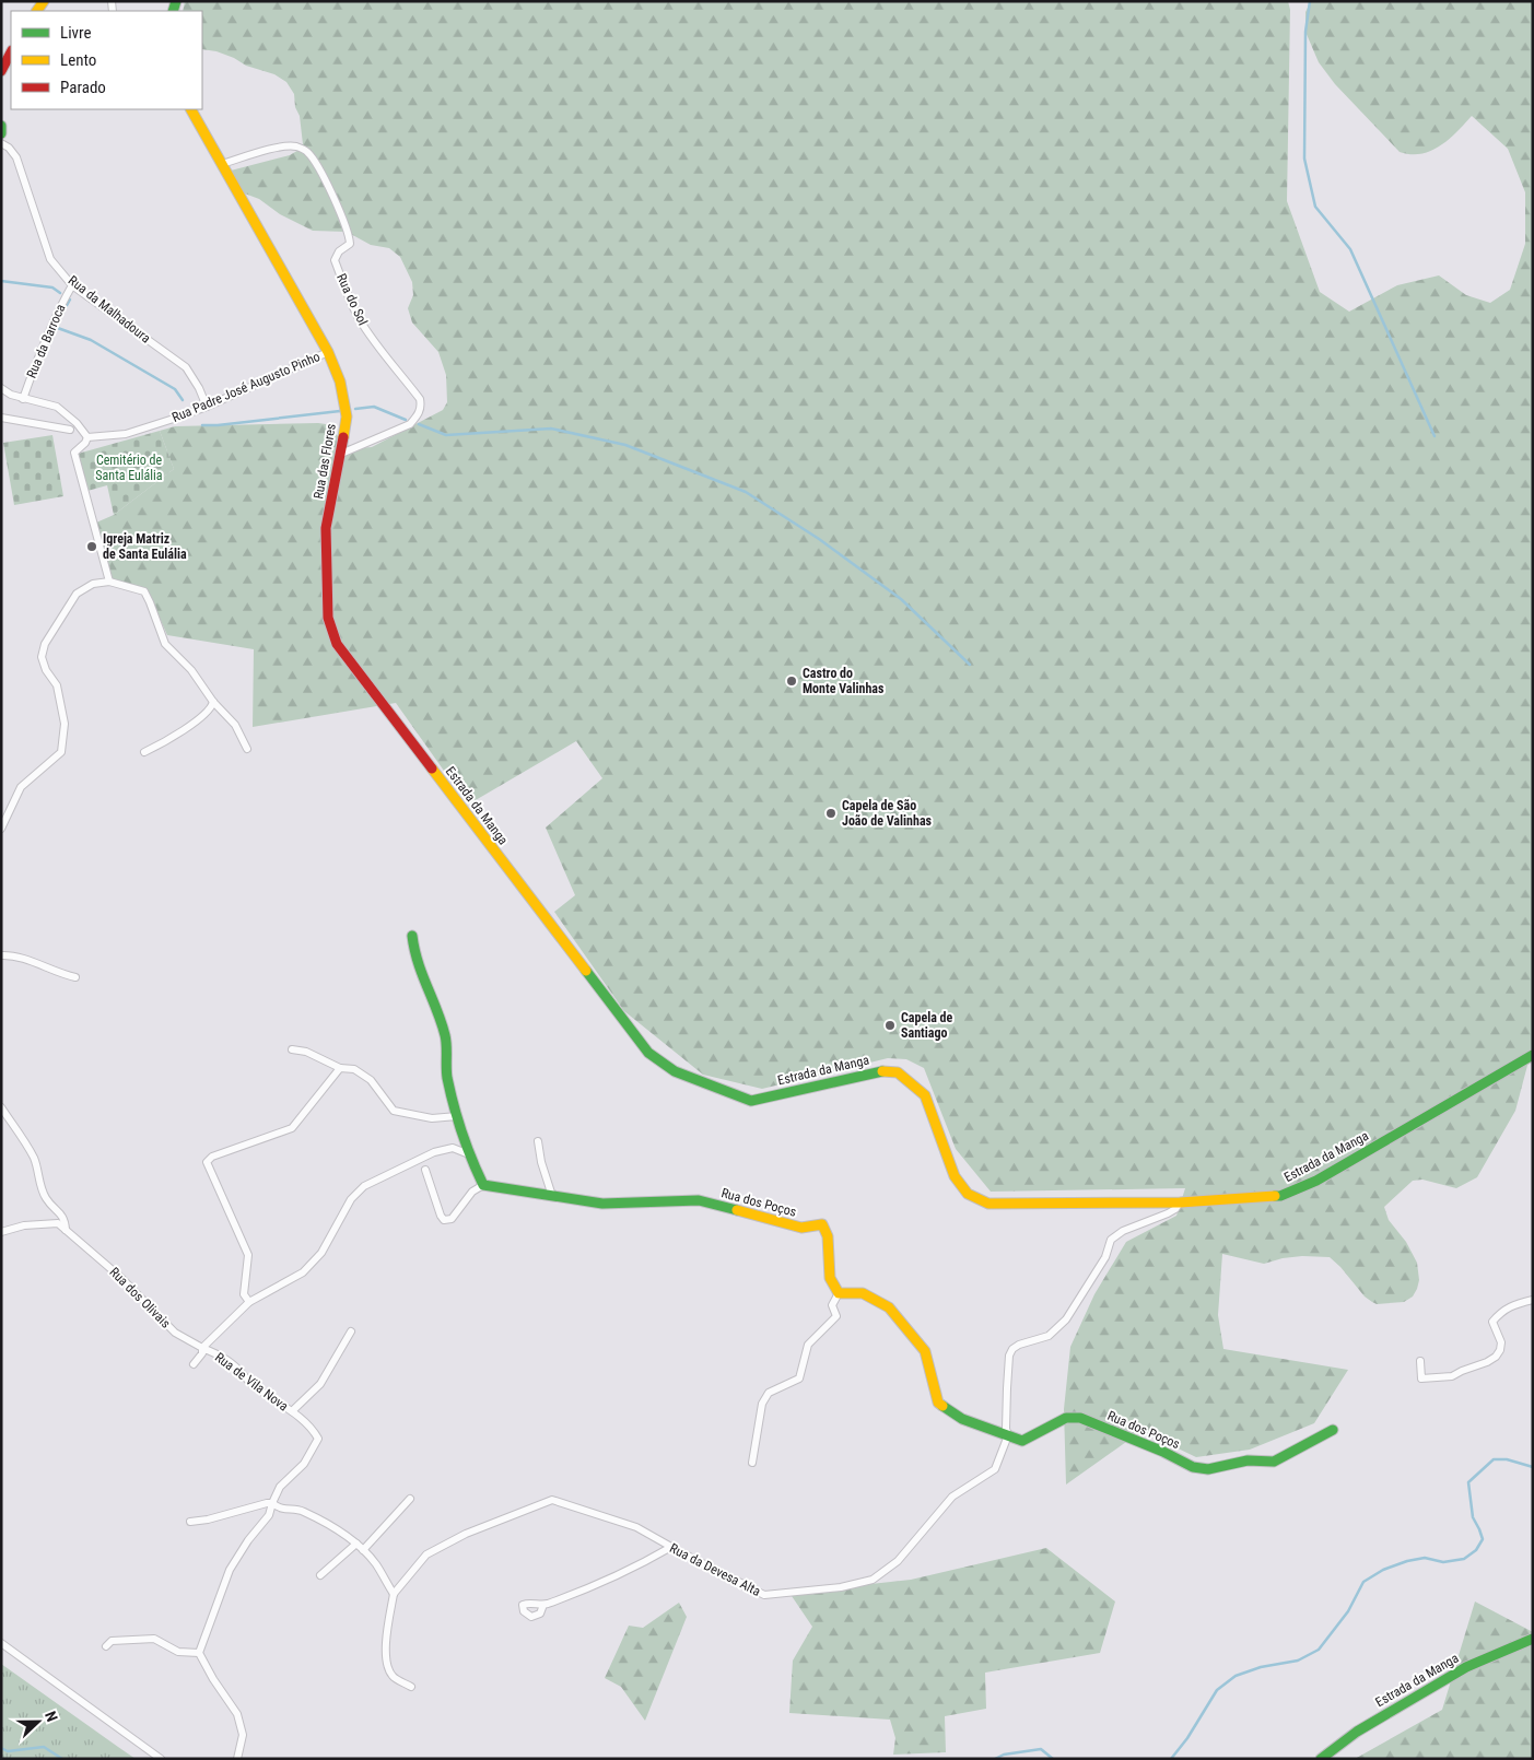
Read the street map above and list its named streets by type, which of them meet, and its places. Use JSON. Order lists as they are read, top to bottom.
{
  "streets": {
    "street": [
      "Rua do Sol",
      "Rua da Malhadoura",
      "Rua da Barroca",
      "Rua Padre José Augusto Pinho",
      "Rua das Flores",
      "Estrada da Manga",
      "Rua dos Poços",
      "Rua dos Olivais",
      "Rua de Vila Nova",
      "Rua da Devesa Alta"
    ]
  },
  "crossings": [
    ["Rua do Sol", "Rua das Flores"],
    ["Rua da Malhadoura", "Rua da Barroca"],
    ["Rua da Malhadoura", "Rua Padre José Augusto Pinho"],
    ["Rua Padre José Augusto Pinho", "Rua das Flores"],
    ["Rua das Flores", "Estrada da Manga"],
    ["Estrada da Manga", "Rua da Devesa Alta"],
    ["Rua dos Poços", "Rua da Devesa Alta"],
    ["Rua dos Olivais", "Rua de Vila Nova"]
  ],
  "parks": ["Cemitério de Santa Eulália"],
  "places": [
    "Igreja Matriz de Santa Eulália",
    "Castro do Monte Valinhas",
    "Capela de São João de Valinhas",
    "Capela de Santiago"
  ],
  "legend": ["Livre", "Lento", "Parado"],
  "north": "right"
}
